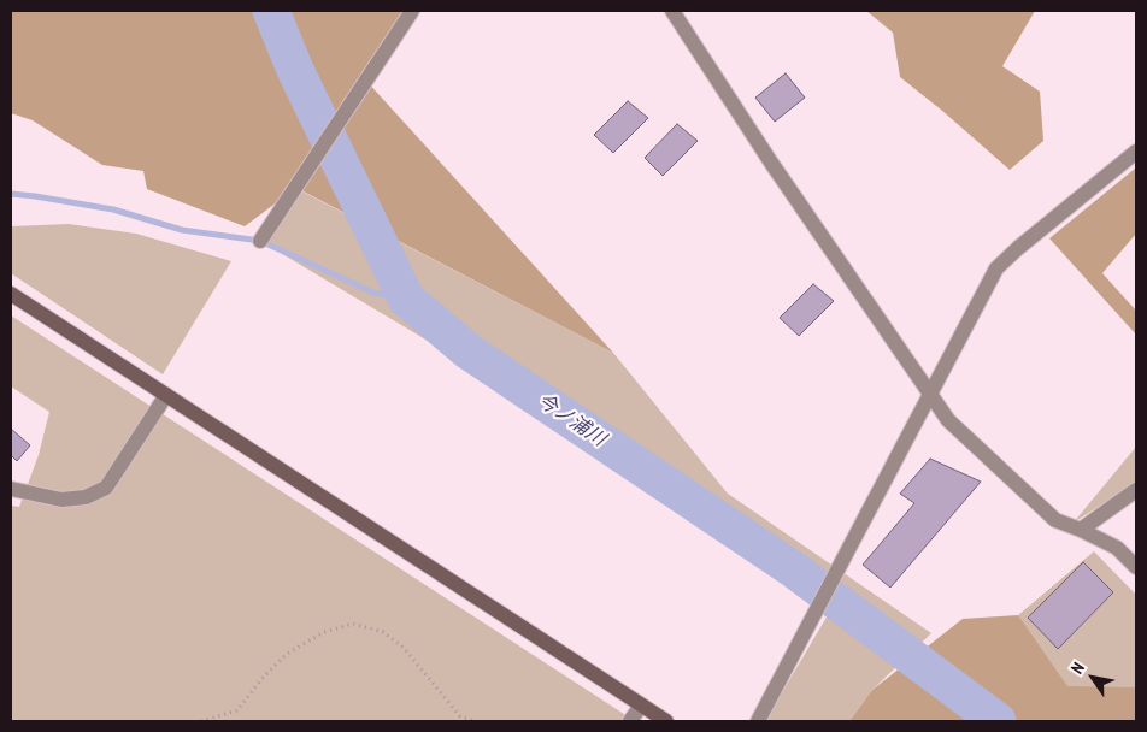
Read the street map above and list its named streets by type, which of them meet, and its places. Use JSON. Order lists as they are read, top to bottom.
{
  "water": ["今ノ浦川"],
  "north": "top left"
}
